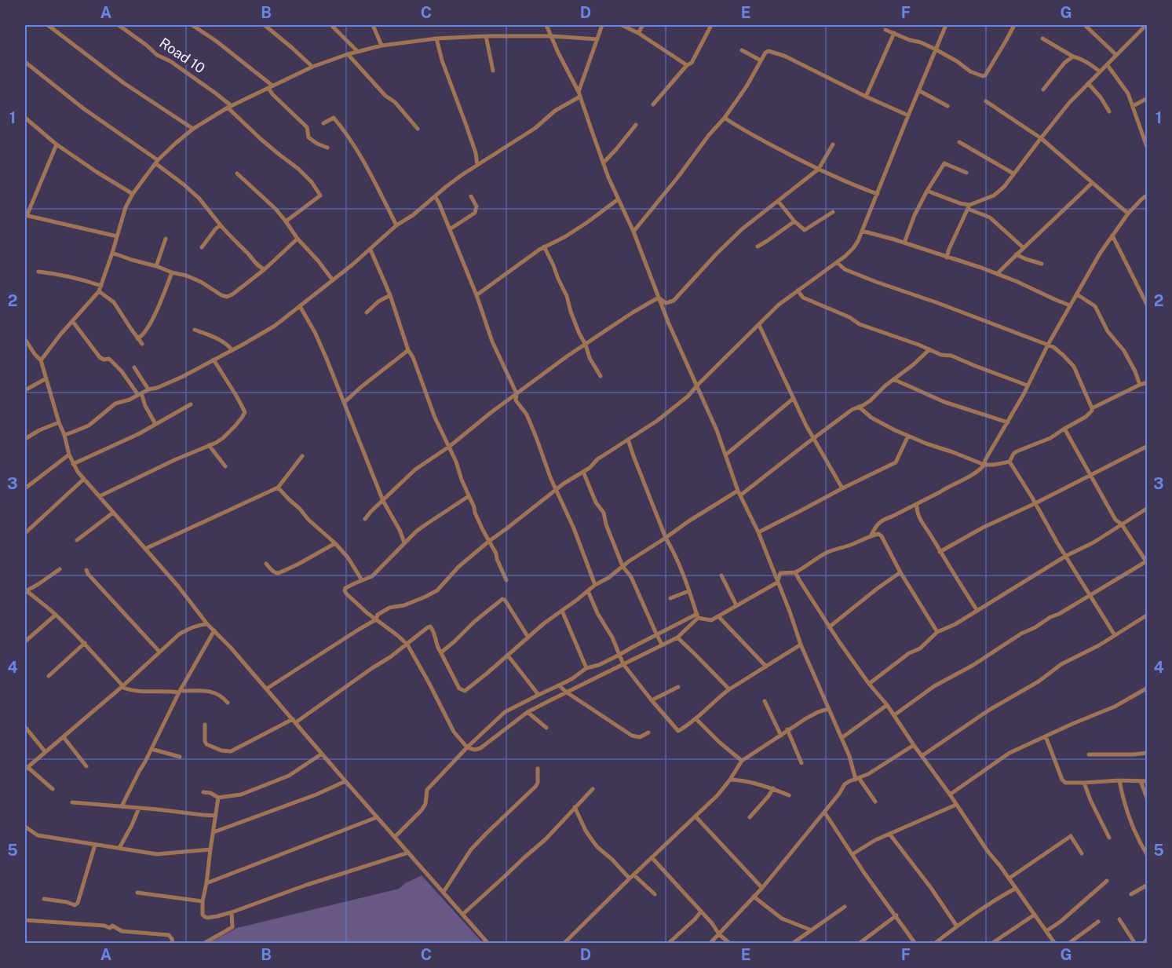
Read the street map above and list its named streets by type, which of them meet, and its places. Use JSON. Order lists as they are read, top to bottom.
{
  "streets": {
    "street": ["Road 10"]
  },
  "grid": {
    "columns": [
      "A",
      "B",
      "C",
      "D",
      "E",
      "F",
      "G"
    ],
    "rows": [
      "1",
      "2",
      "3",
      "4",
      "5"
    ]
  }
}
